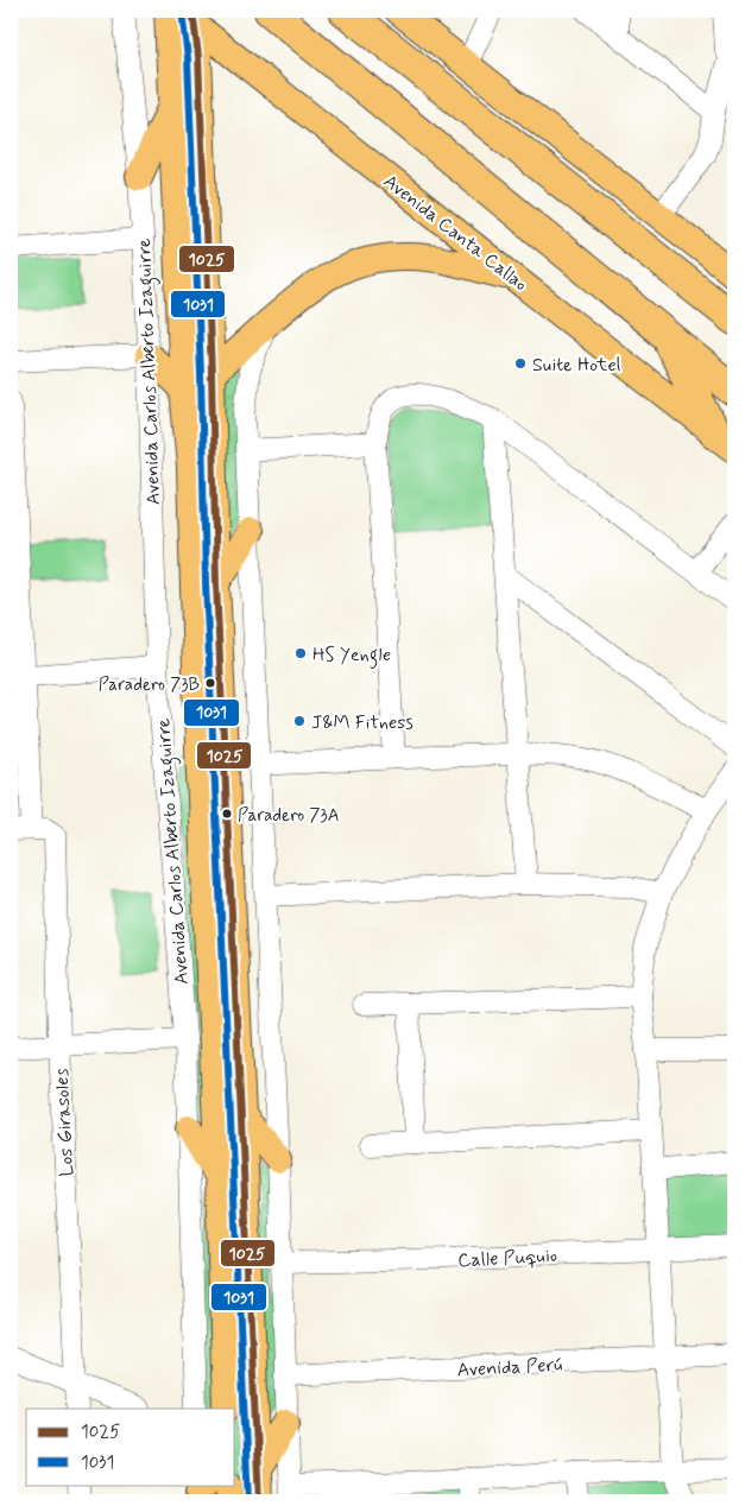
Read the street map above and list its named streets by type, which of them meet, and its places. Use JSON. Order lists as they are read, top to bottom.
{
  "streets": {
    "main road": ["Avenida Canta Callao", "Avenida Carlos Alberto Izaguirre"],
    "street": ["Los Girasoles", "Calle Puquio", "Avenida Perú"]
  },
  "crossings": [
    ["Avenida Canta Callao", "Avenida Carlos Alberto Izaguirre"]
  ],
  "places": [
    "Suite Hotel",
    "HS Yengle",
    "Paradero 73B",
    "J&M Fitness",
    "Paradero 73A"
  ],
  "lines": ["transit line 1025", "transit line 1031"],
  "legend": ["1025", "1031"]
}
